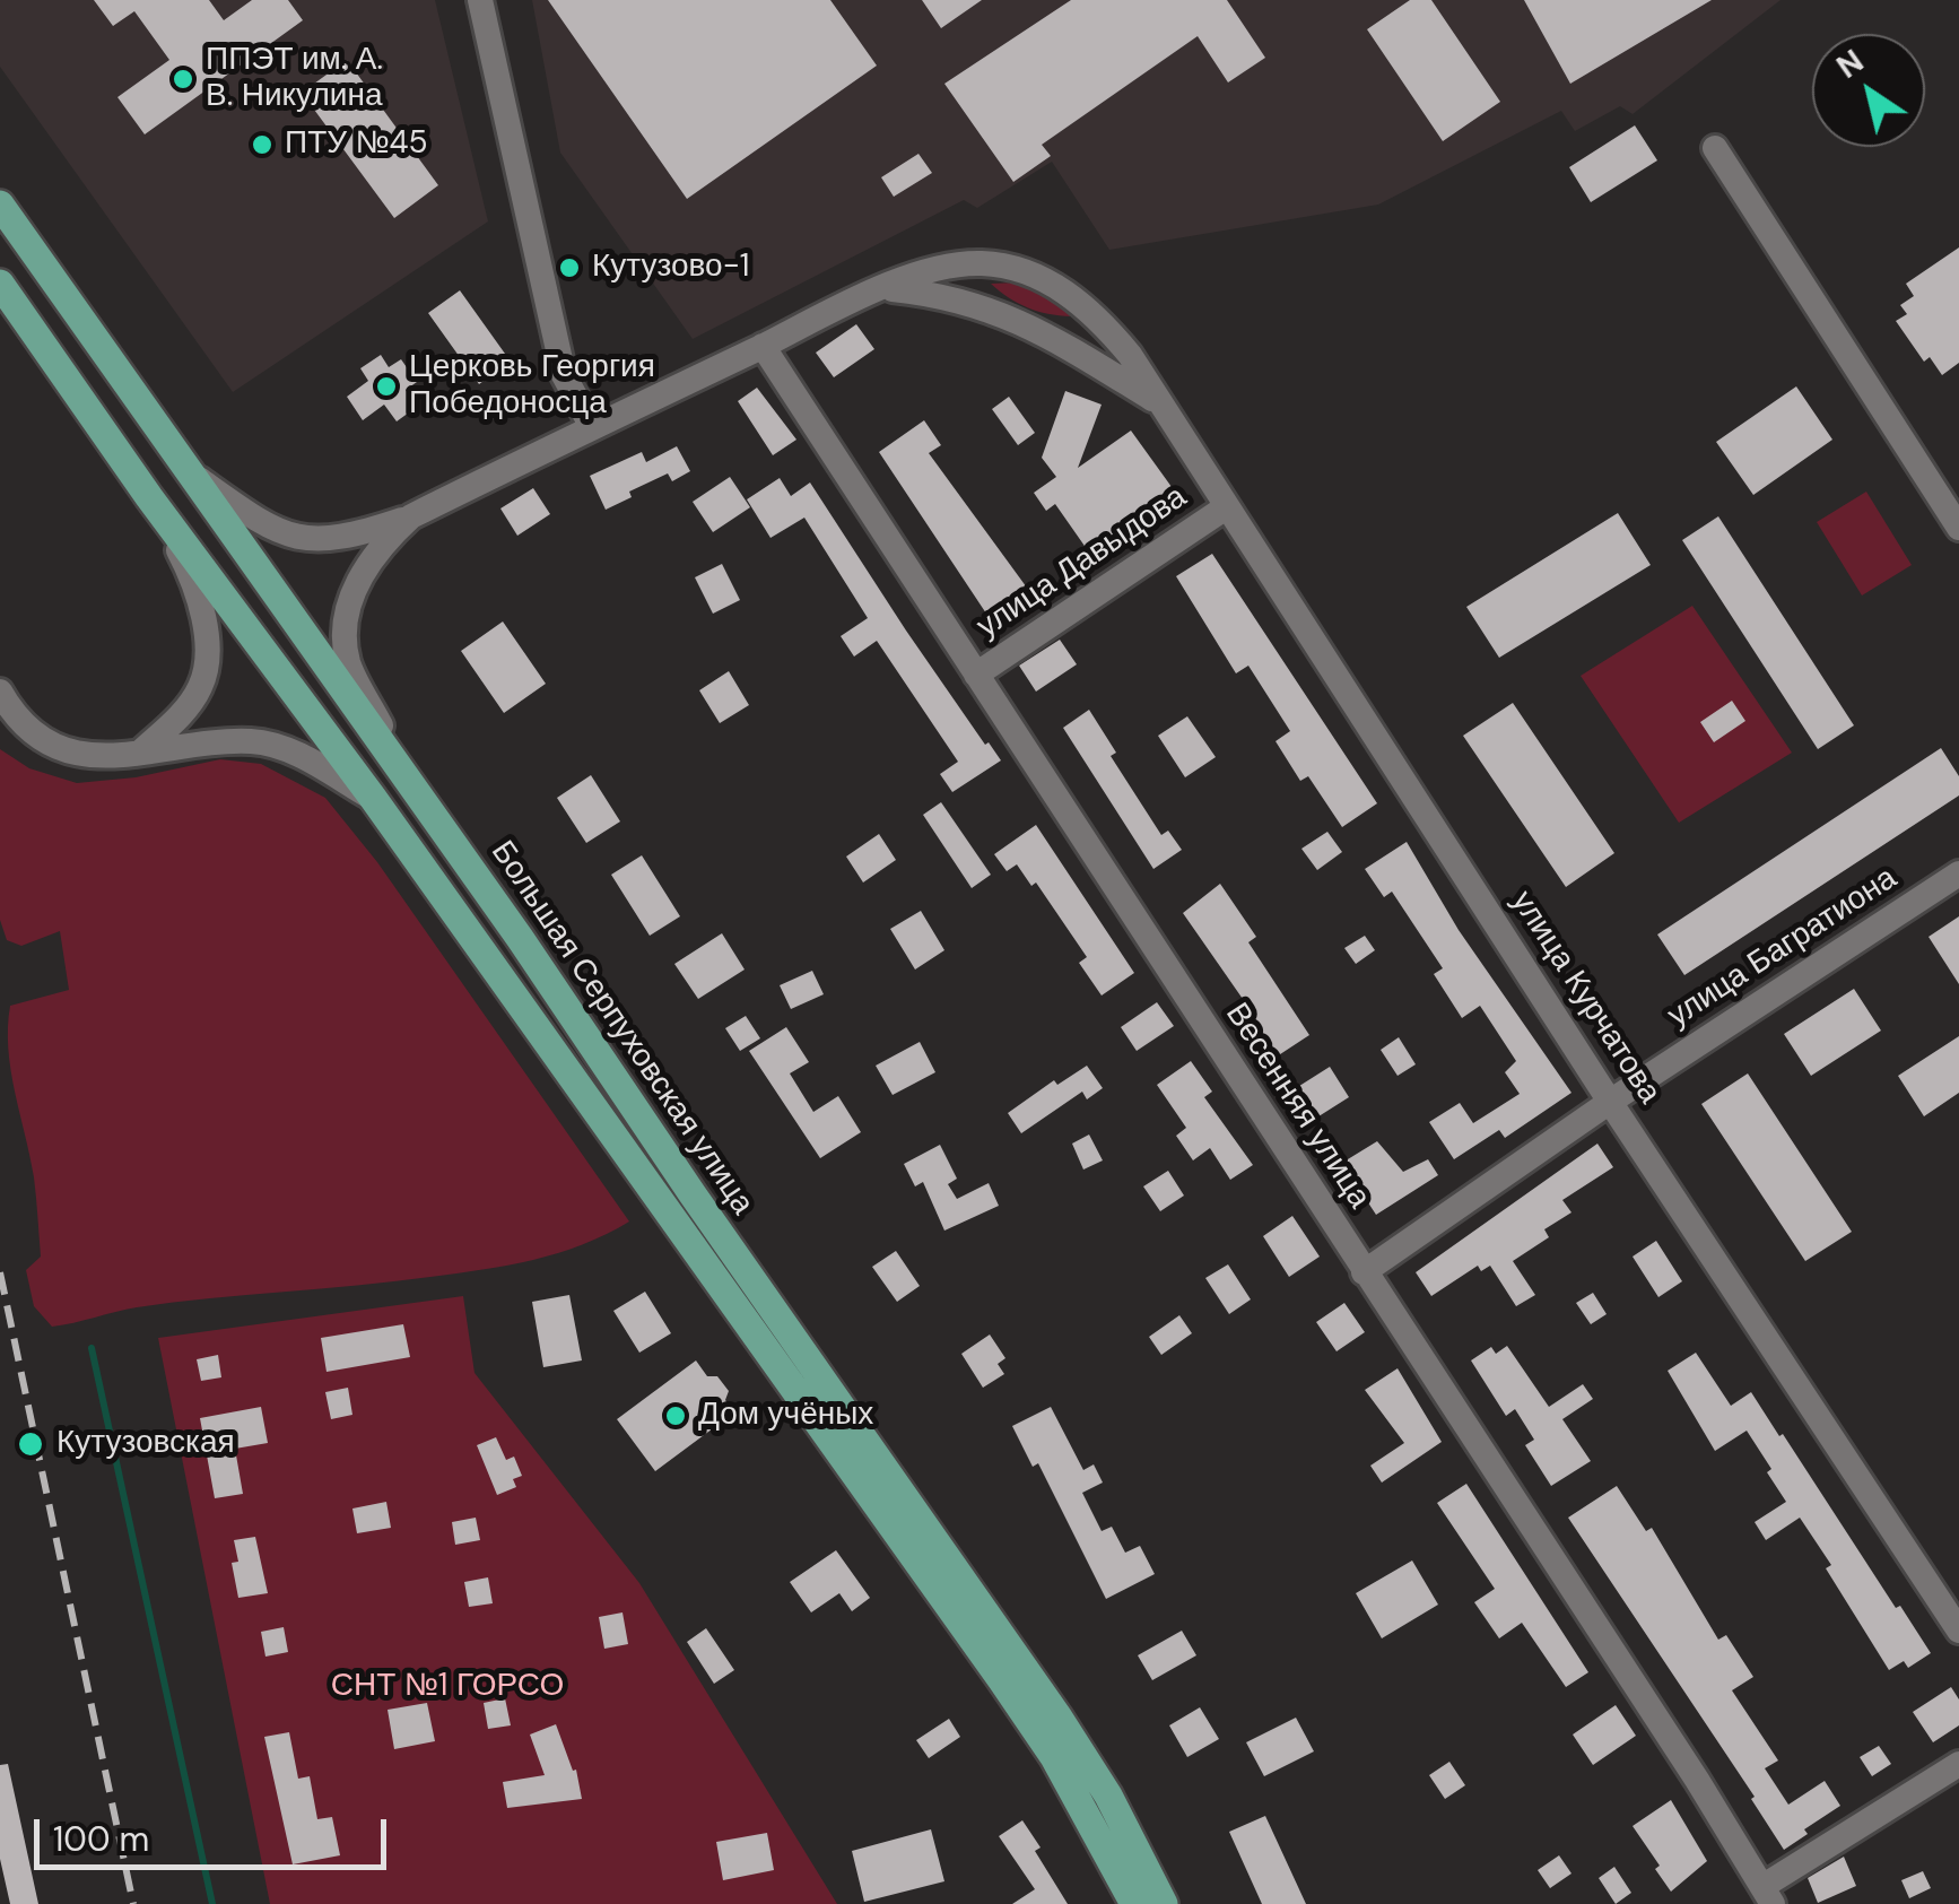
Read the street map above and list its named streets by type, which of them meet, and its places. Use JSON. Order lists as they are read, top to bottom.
{
  "streets": {
    "main road": ["Большая Серпуховская улица"],
    "street": [
      "улица Давыдова",
      "улица Багратиона",
      "улица Курчатова",
      "Весенняя улица"
    ]
  },
  "crossings": [
    ["улица Давыдова", "улица Курчатова"],
    ["улица Давыдова", "Весенняя улица"],
    ["улица Багратиона", "улица Курчатова"],
    ["улица Багратиона", "Весенняя улица"]
  ],
  "parks": ["СНТ №1 ГОРСО"],
  "places": [
    "ППЭТ им. А. В. Никулина",
    "ПТУ №45",
    "Кутузово-1",
    "Церковь Георгия Победоносца",
    "Дом учёных",
    "Кутузовская"
  ],
  "scale_bar": "100 m",
  "north": "top left"
}
